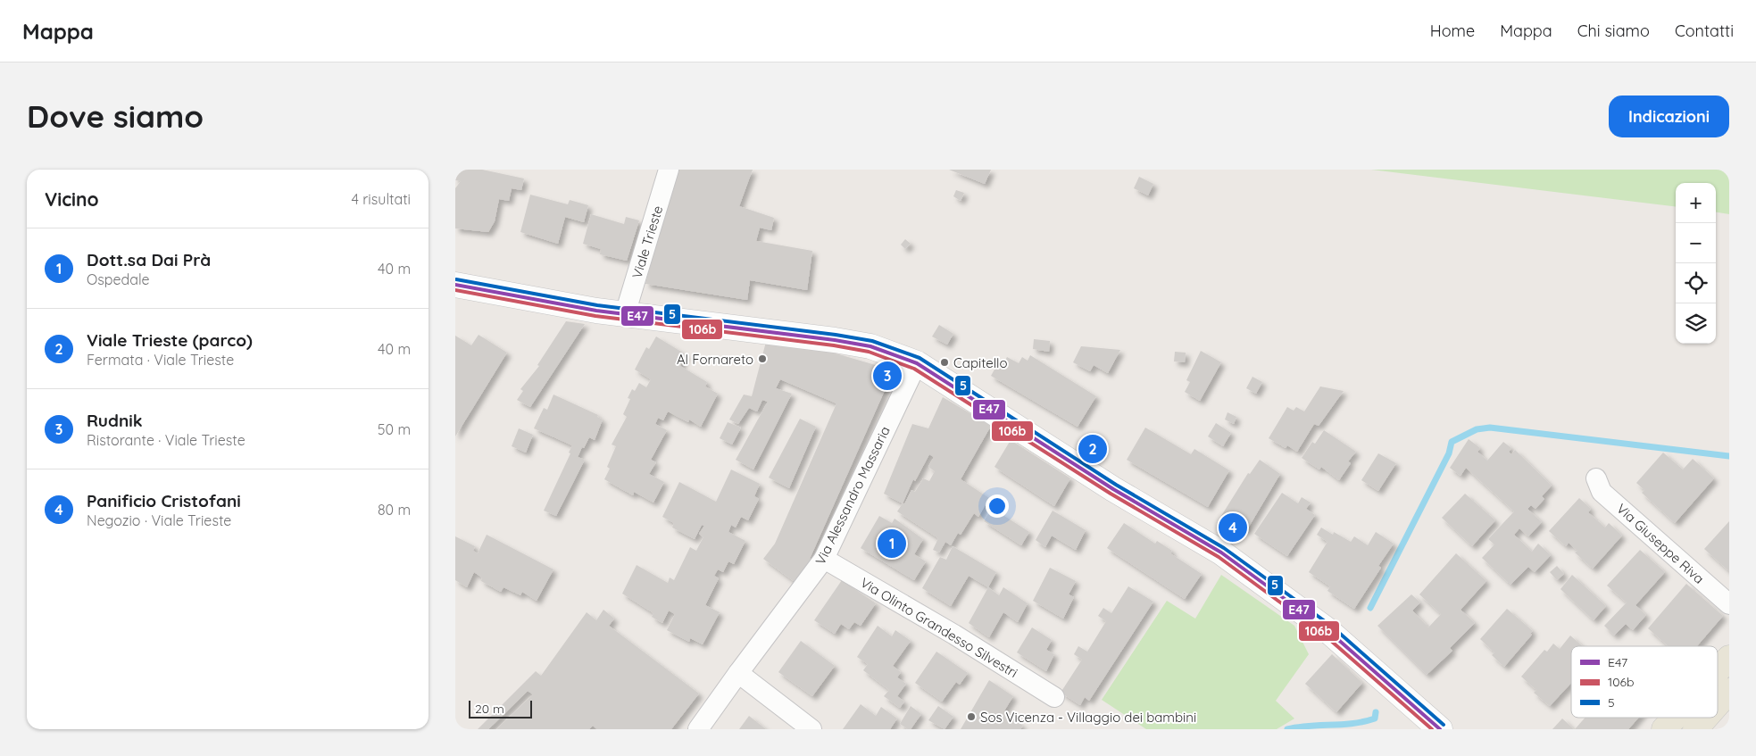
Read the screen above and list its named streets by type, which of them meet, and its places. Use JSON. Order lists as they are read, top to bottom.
{
  "streets": {
    "street": [
      "Viale Trieste",
      "Via Alessandro Massaria",
      "Via Giuseppe Riva",
      "Via Olinto Grandesso Silvestri"
    ]
  },
  "crossings": [
    ["Via Alessandro Massaria", "Via Olinto Grandesso Silvestri"]
  ],
  "places": ["Al Fornareto", "Capitello", "Sos Vicenza - Villaggio dei bambini"],
  "lines": ["transit line 5", "transit line E47", "transit line 106b"],
  "legend": ["E47", "106b", "5"],
  "scale_bar": "20 m",
  "page": {
    "header": "Mappa",
    "nav": [
      "Home",
      "Mappa",
      "Chi siamo",
      "Contatti"
    ],
    "buttons": "Indicazioni",
    "title": "Dove siamo",
    "heading": ["Vicino", "4 risultati"],
    "map_buttons": ["+", "−"],
    "list": [
      {
        "mark": "1",
        "name": "Dott.sa Dai Prà",
        "note": "Ospedale",
        "value": "40 m"
      },
      {
        "mark": "2",
        "name": "Viale Trieste (parco)",
        "note": "Fermata · Viale Trieste",
        "value": "40 m"
      },
      {
        "mark": "3",
        "name": "Rudnik",
        "note": "Ristorante · Viale Trieste",
        "value": "50 m"
      },
      {
        "mark": "4",
        "name": "Panificio Cristofani",
        "note": "Negozio · Viale Trieste",
        "value": "80 m"
      }
    ],
    "pins": [
      "3",
      "2",
      "4",
      "1"
    ],
    "scale": "20 m"
  }
}
